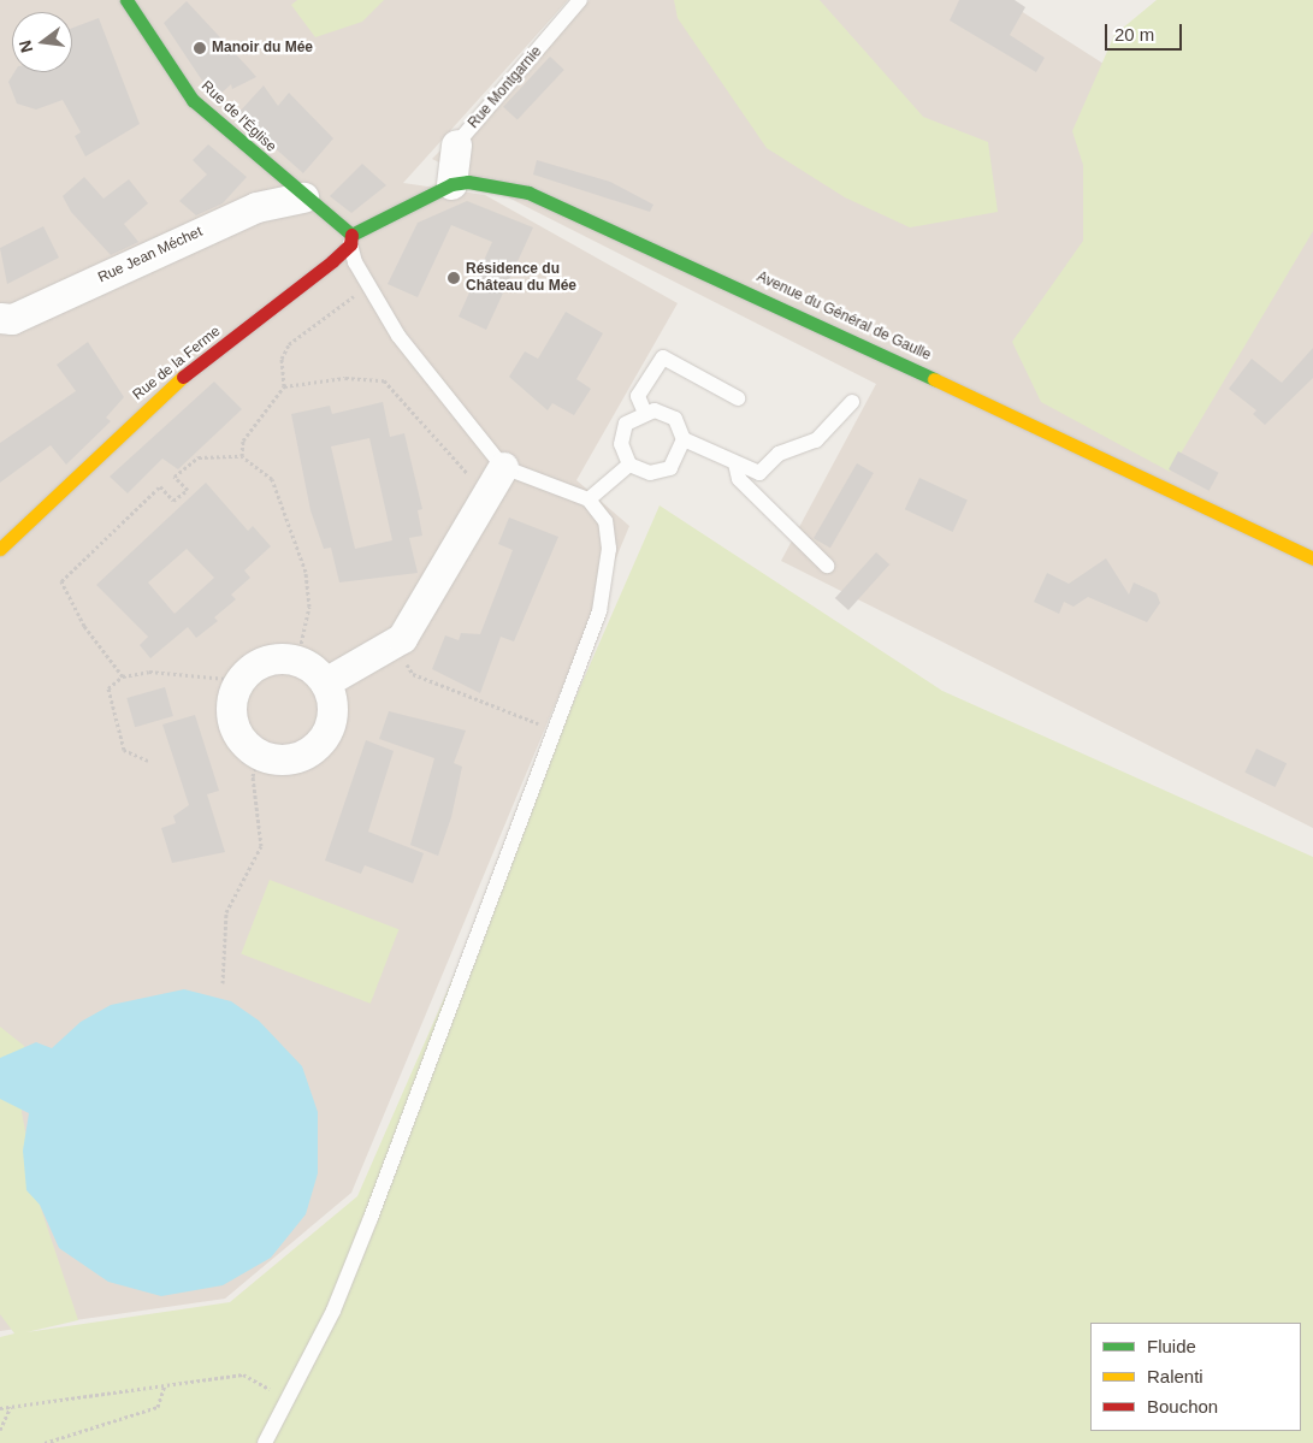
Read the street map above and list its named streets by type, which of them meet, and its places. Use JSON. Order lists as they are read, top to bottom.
{
  "streets": {
    "street": [
      "Rue Montgarnie",
      "Rue de l'Église",
      "Rue Jean Méchet",
      "Avenue du Général de Gaulle",
      "Rue de la Ferme"
    ]
  },
  "crossings": [
    ["Rue Montgarnie", "Avenue du Général de Gaulle"],
    ["Rue de l'Église", "Rue Jean Méchet"],
    ["Rue de l'Église", "Avenue du Général de Gaulle"],
    ["Rue de l'Église", "Rue de la Ferme"],
    ["Avenue du Général de Gaulle", "Rue de la Ferme"]
  ],
  "places": ["Manoir du Mée", "Résidence du Château du Mée"],
  "legend": ["Fluide", "Ralenti", "Bouchon"],
  "scale_bar": "20 m",
  "north": "left"
}
